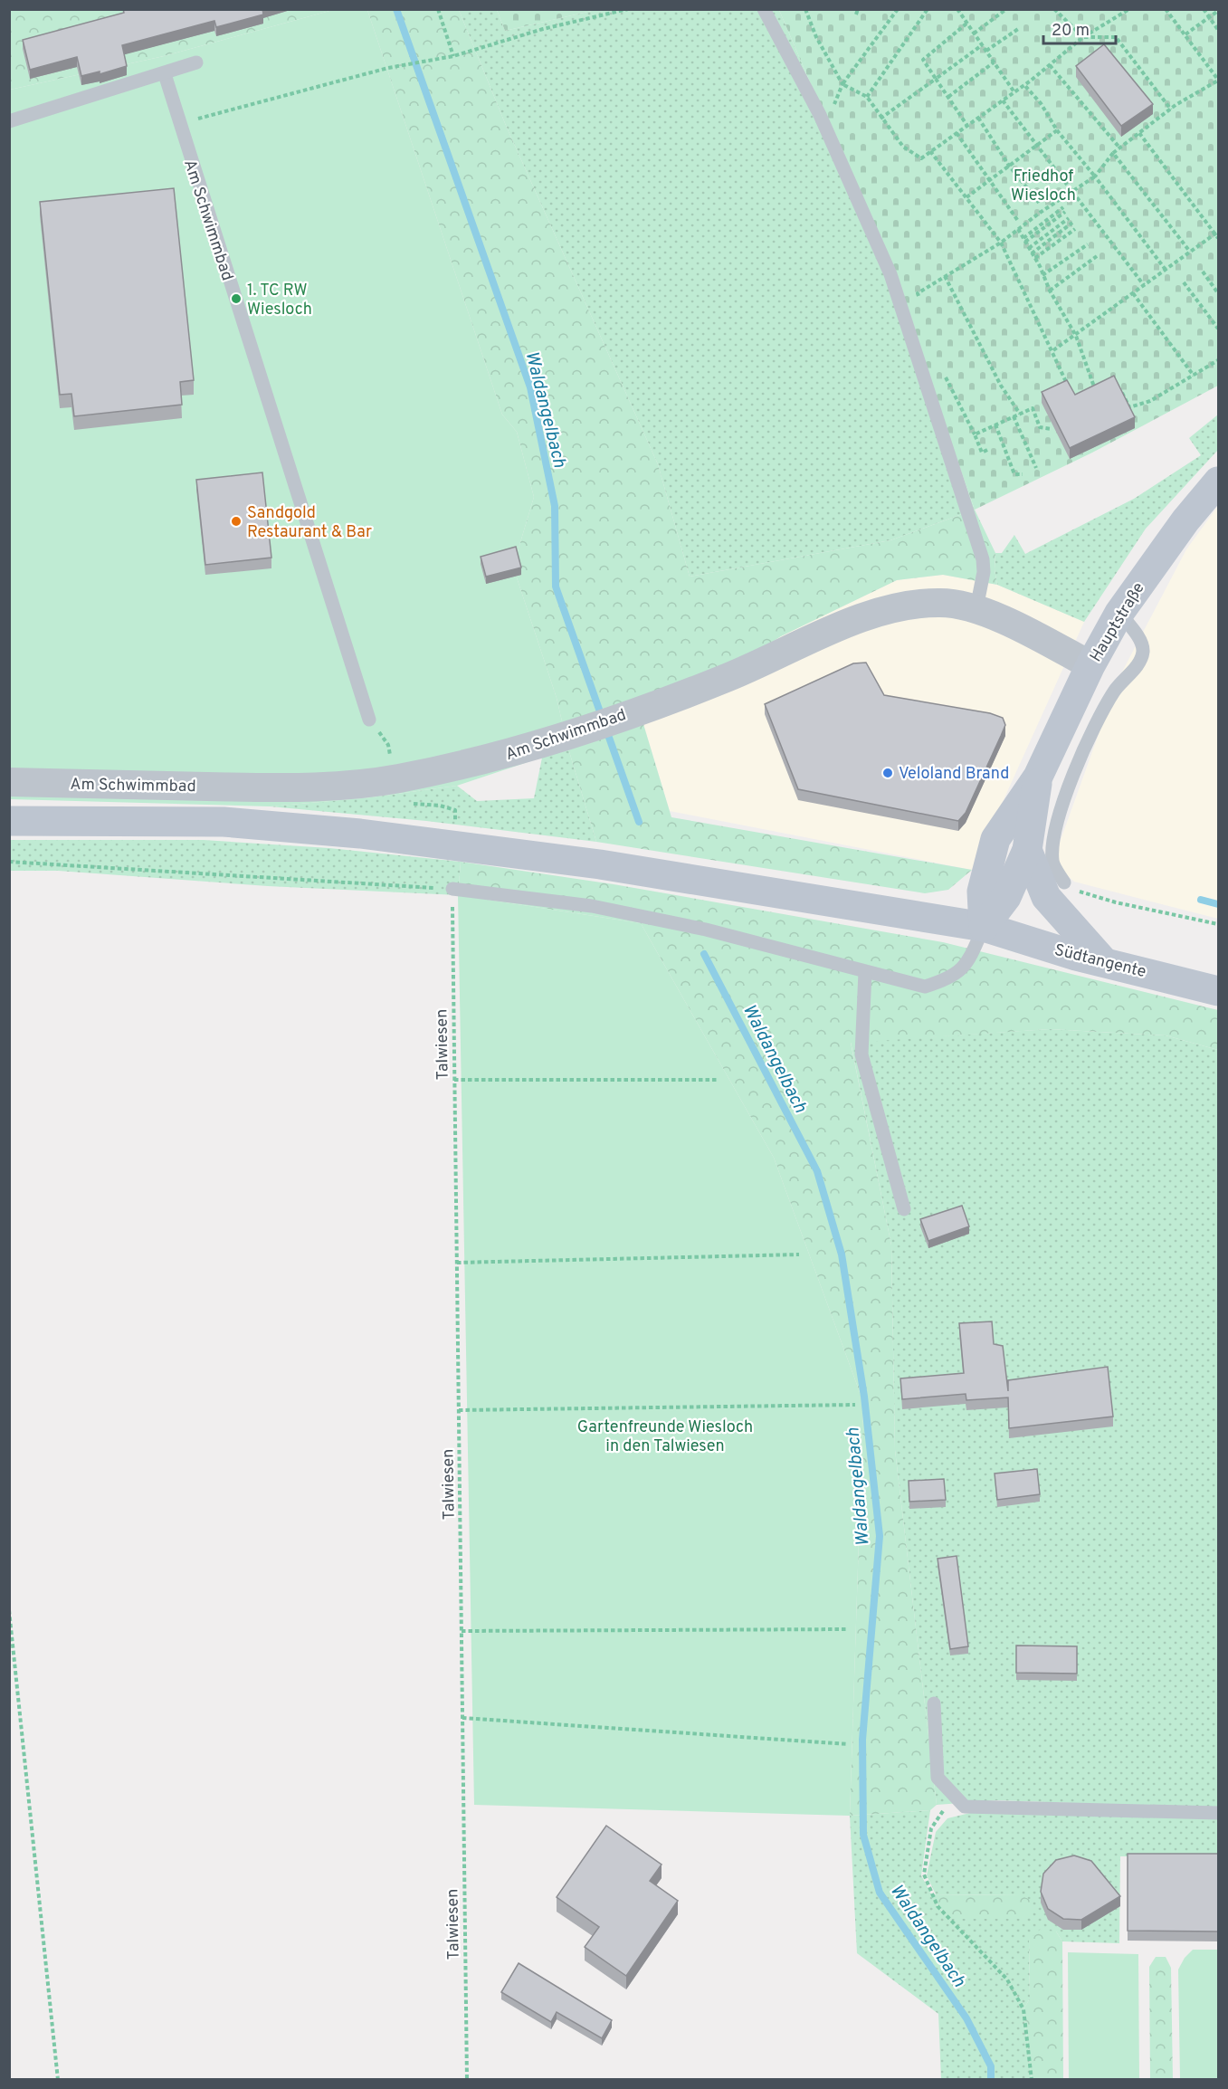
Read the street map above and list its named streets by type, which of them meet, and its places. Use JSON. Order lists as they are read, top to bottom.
{
  "streets": {
    "main road": ["Hauptstraße", "Südtangente"],
    "street": ["Am Schwimmbad"],
    "path": ["Talwiesen"]
  },
  "crossings": [
    ["Am Schwimmbad", "Hauptstraße"],
    ["Hauptstraße", "Südtangente"]
  ],
  "water": ["Waldangelbach"],
  "parks": ["Friedhof Wiesloch", "Gartenfreunde Wiesloch in den Talwiesen"],
  "places": ["1. TC RW Wiesloch", "Sandgold Restaurant & Bar", "Veloland Brand"],
  "scale_bar": "20 m"
}
